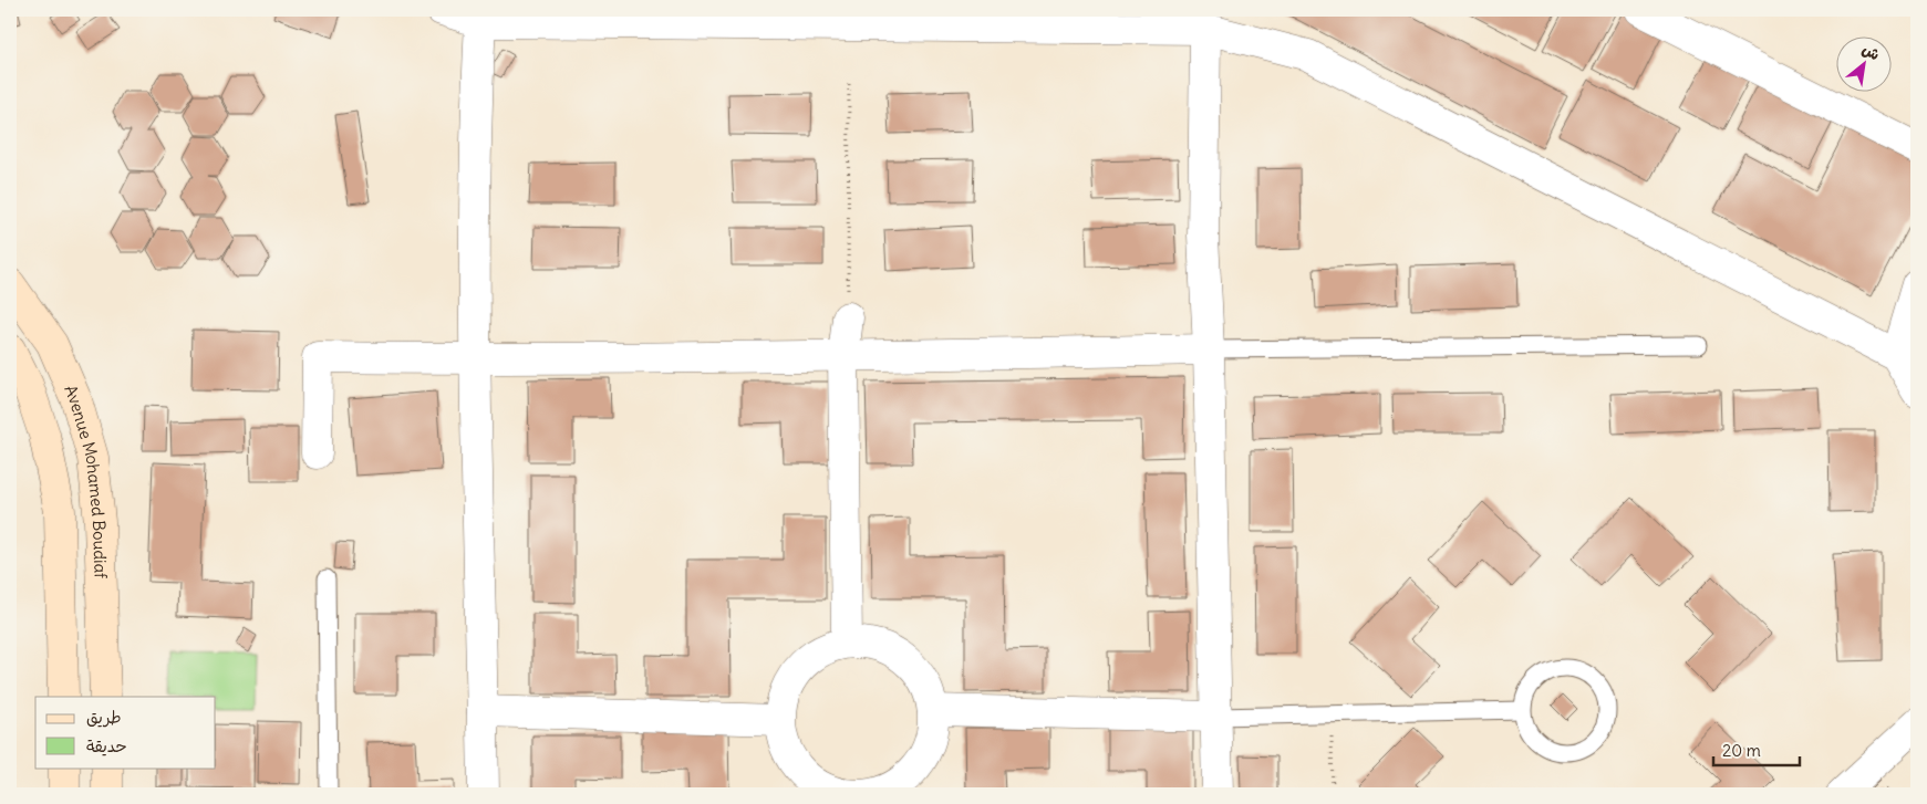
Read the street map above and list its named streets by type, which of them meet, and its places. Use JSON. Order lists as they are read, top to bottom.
{
  "streets": {
    "main road": ["Avenue Mohamed Boudiaf"]
  },
  "legend": ["طريق", "حديقة"],
  "scale_bar": "20 m",
  "north": "top right"
}
